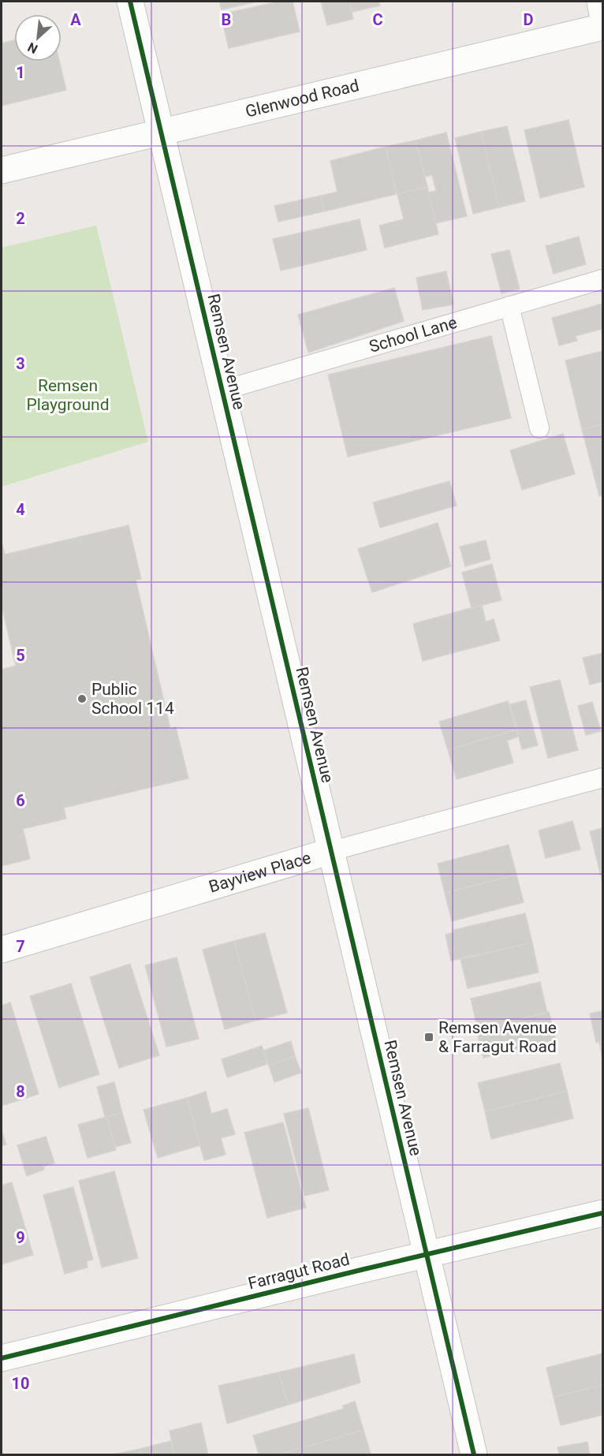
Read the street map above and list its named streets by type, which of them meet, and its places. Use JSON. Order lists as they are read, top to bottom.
{
  "streets": {
    "street": [
      "Glenwood Road",
      "Remsen Avenue",
      "Bayview Place",
      "Farragut Road"
    ],
    "lane": ["School Lane"]
  },
  "crossings": [
    ["Glenwood Road", "Remsen Avenue"],
    ["School Lane", "Remsen Avenue"],
    ["Remsen Avenue", "Bayview Place"],
    ["Remsen Avenue", "Farragut Road"]
  ],
  "parks": ["Remsen Playground"],
  "places": {
    "other": ["Public School 114"],
    "transit": ["Remsen Avenue & Farragut Road"]
  },
  "north": "bottom left",
  "grid": {
    "columns": [
      "A",
      "B",
      "C",
      "D"
    ],
    "rows": [
      "1",
      "2",
      "3",
      "4",
      "5",
      "6",
      "7",
      "8",
      "9",
      "10"
    ]
  }
}
